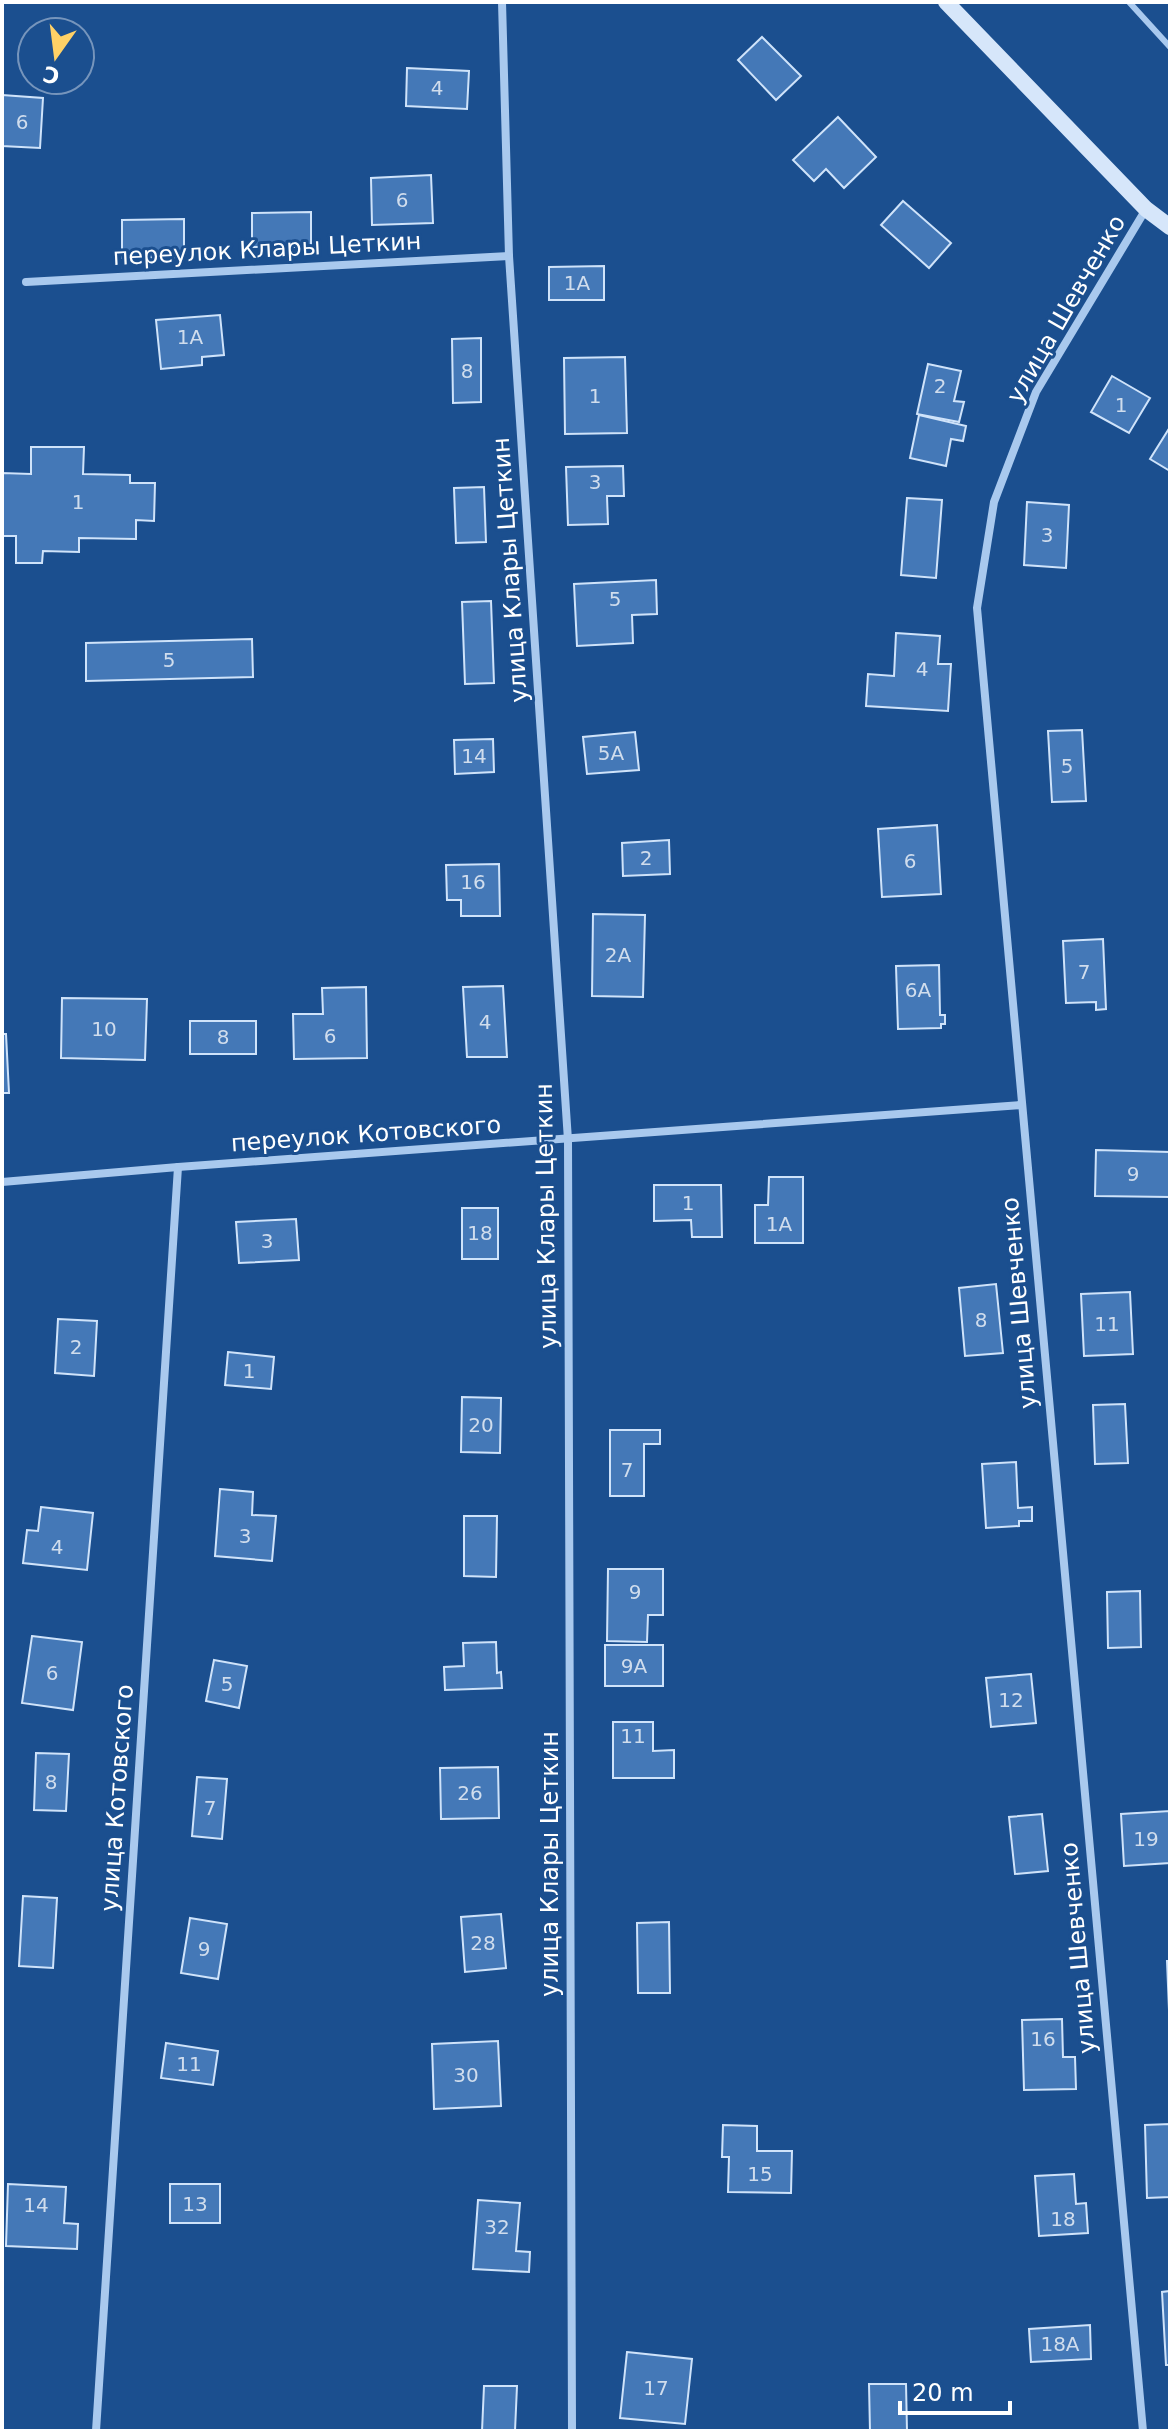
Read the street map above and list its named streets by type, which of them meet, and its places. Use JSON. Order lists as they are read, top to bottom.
{
  "streets": {
    "street": [
      "переулок Клары Цеткин",
      "улица Шевченко",
      "улица Клары Цеткин",
      "переулок Котовского",
      "улица Котовского"
    ]
  },
  "crossings": [
    ["переулок Клары Цеткин", "улица Клары Цеткин"],
    ["улица Шевченко", "переулок Котовского"],
    ["улица Клары Цеткин", "переулок Котовского"],
    ["переулок Котовского", "улица Котовского"]
  ],
  "house_numbers": [
    "4",
    "6",
    "6",
    "1А",
    "1А",
    "8",
    "2",
    "1",
    "1",
    "3",
    "1",
    "3",
    "5",
    "5",
    "4",
    "5А",
    "14",
    "5",
    "2",
    "6",
    "16",
    "2А",
    "7",
    "6А",
    "4",
    "10",
    "6",
    "8",
    "9",
    "1",
    "1А",
    "18",
    "3",
    "8",
    "11",
    "2",
    "1",
    "20",
    "7",
    "3",
    "4",
    "9",
    "9А",
    "6",
    "5",
    "12",
    "11",
    "8",
    "26",
    "7",
    "19",
    "28",
    "9",
    "16",
    "11",
    "30",
    "15",
    "13",
    "14",
    "18",
    "32",
    "18А",
    "17"
  ],
  "scale_bar": "20 m",
  "north": "bottom"
}
